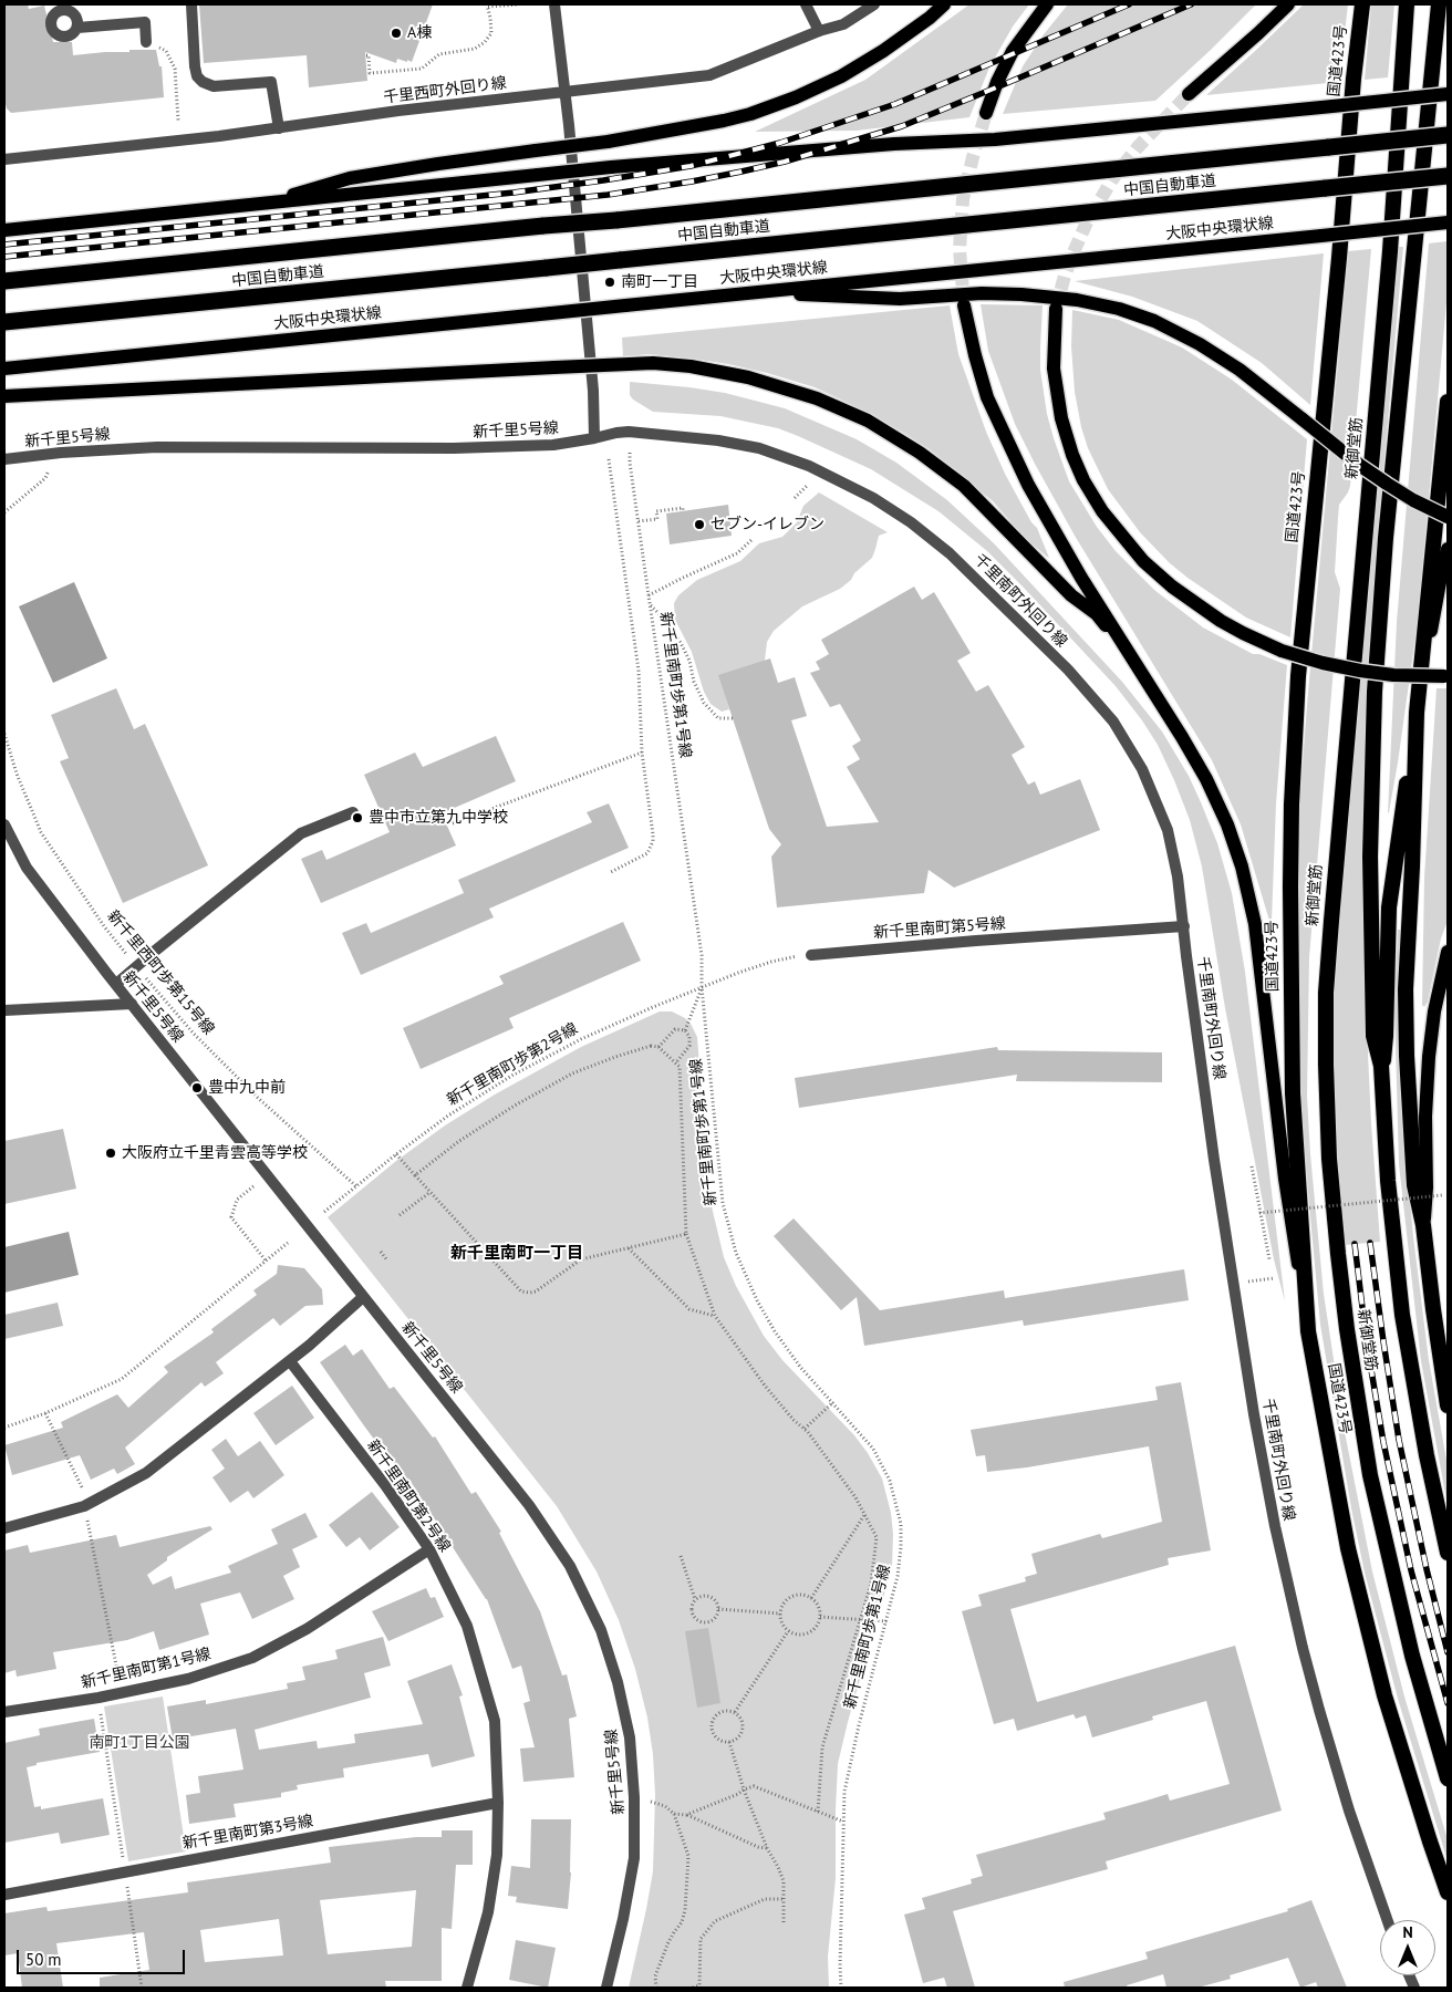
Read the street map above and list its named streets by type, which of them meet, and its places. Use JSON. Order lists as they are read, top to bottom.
{
  "streets": {
    "highway": ["国道423号", "中国自動車道", "新御堂筋"],
    "main road": ["大阪中央環状線"],
    "street": [
      "千里西町外回り線",
      "新千里5号線",
      "千里南町外回り線",
      "新千里南町第5号線",
      "新千里南町第2号線",
      "新千里南町第1号線",
      "新千里南町第3号線"
    ],
    "path": ["新千里南町歩第1号線", "新千里西町歩第15号線", "新千里南町歩第2号線"]
  },
  "crossings": [
    ["新千里5号線", "千里南町外回り線"],
    ["千里南町外回り線", "新千里南町第5号線"],
    ["新千里南町歩第1号線", "新千里南町歩第2号線"],
    ["新千里西町歩第15号線", "新千里南町歩第2号線"],
    ["新千里南町第2号線", "新千里南町第1号線"],
    ["新千里南町第2号線", "新千里南町第3号線"]
  ],
  "districts": ["新千里南町一丁目"],
  "parks": ["南町1丁目公園"],
  "places": [
    "A棟",
    "南町一丁目",
    "セブン-イレブン",
    "豊中市立第九中学校",
    "豊中九中前",
    "大阪府立千里青雲高等学校"
  ],
  "scale_bar": "50 m",
  "north": "top"
}
